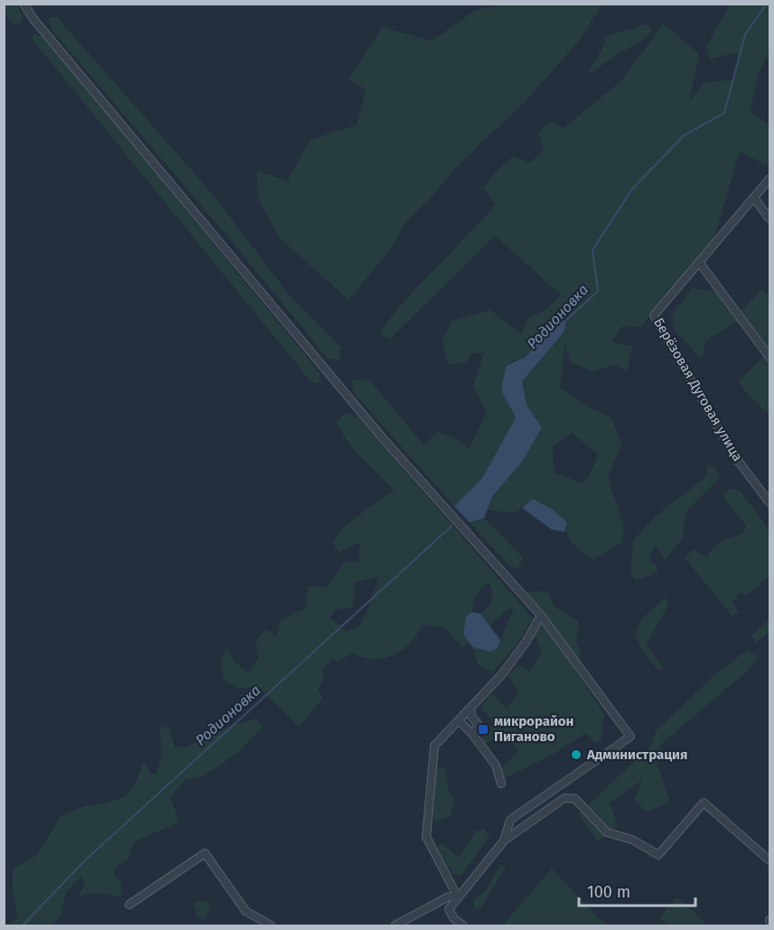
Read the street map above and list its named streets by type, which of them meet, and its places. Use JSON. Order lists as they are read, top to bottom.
{
  "streets": {
    "street": ["Берёзовая Дуговая улица"]
  },
  "water": ["Родионовка"],
  "places": {
    "transit": ["микрорайон Пиганово"],
    "other": ["Администрация"]
  },
  "scale_bar": "100 m"
}
